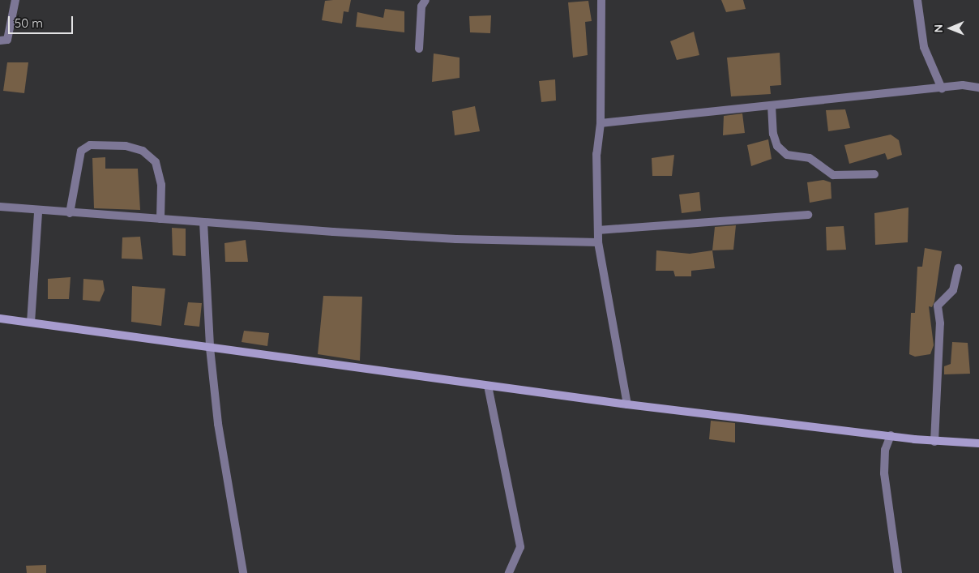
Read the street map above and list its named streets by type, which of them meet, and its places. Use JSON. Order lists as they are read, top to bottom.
{
  "scale_bar": "50 m",
  "north": "left"
}
